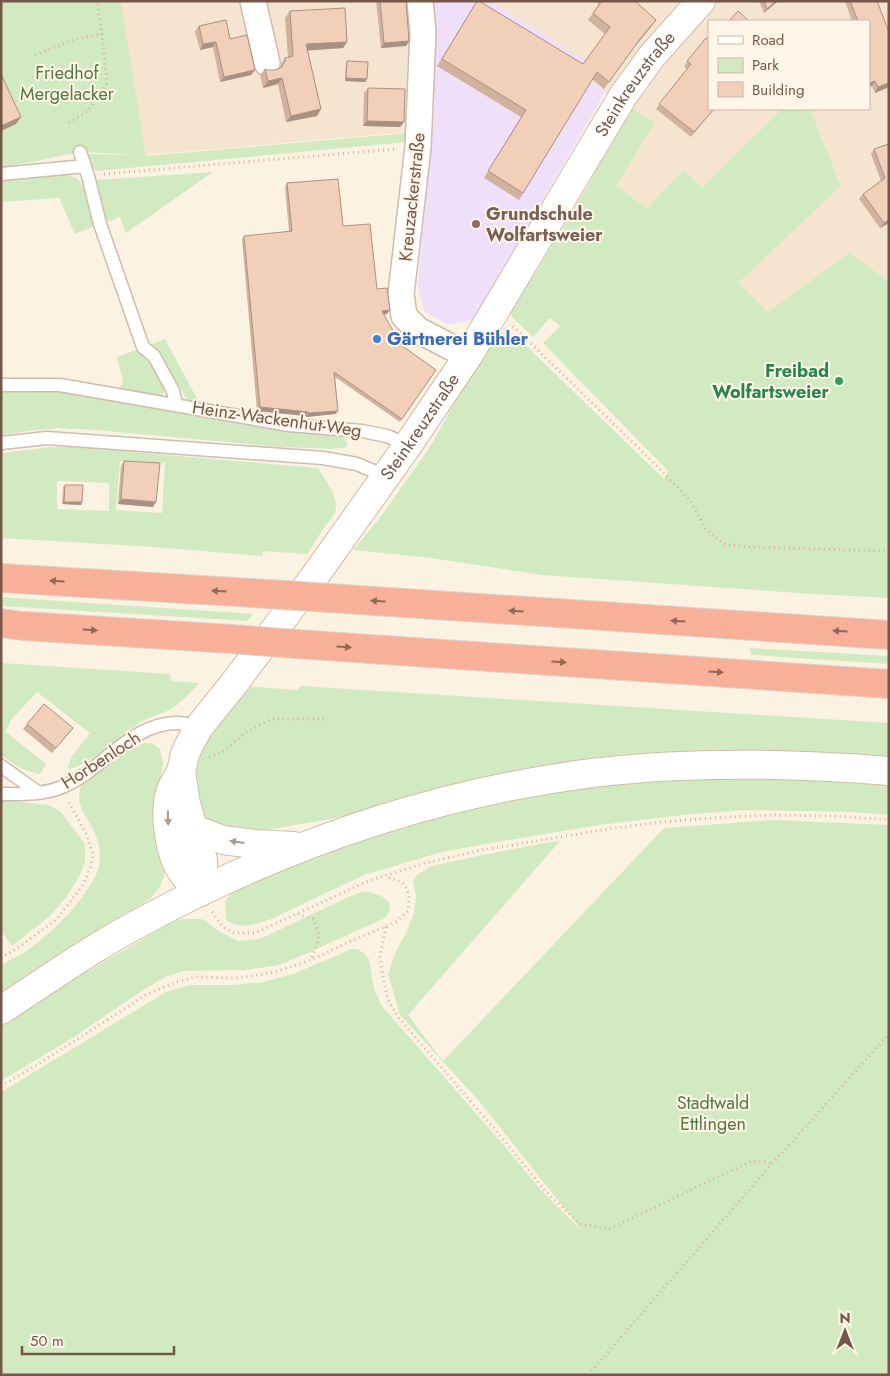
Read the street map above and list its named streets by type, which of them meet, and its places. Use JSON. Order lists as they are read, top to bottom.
{
  "streets": {
    "street": ["Steinkreuzstraße", "Kreuzackerstraße"],
    "lane": ["Heinz-Wackenhut-Weg", "Horbenloch"]
  },
  "crossings": [
    ["Steinkreuzstraße", "Kreuzackerstraße"],
    ["Steinkreuzstraße", "Heinz-Wackenhut-Weg"],
    ["Steinkreuzstraße", "Horbenloch"]
  ],
  "parks": ["Friedhof Mergelacker", "Stadtwald Ettlingen"],
  "places": ["Grundschule Wolfartsweier", "Gärtnerei Bühler", "Freibad Wolfartsweier"],
  "legend": ["Road", "Park", "Building"],
  "scale_bar": "50 m",
  "north": "top"
}
